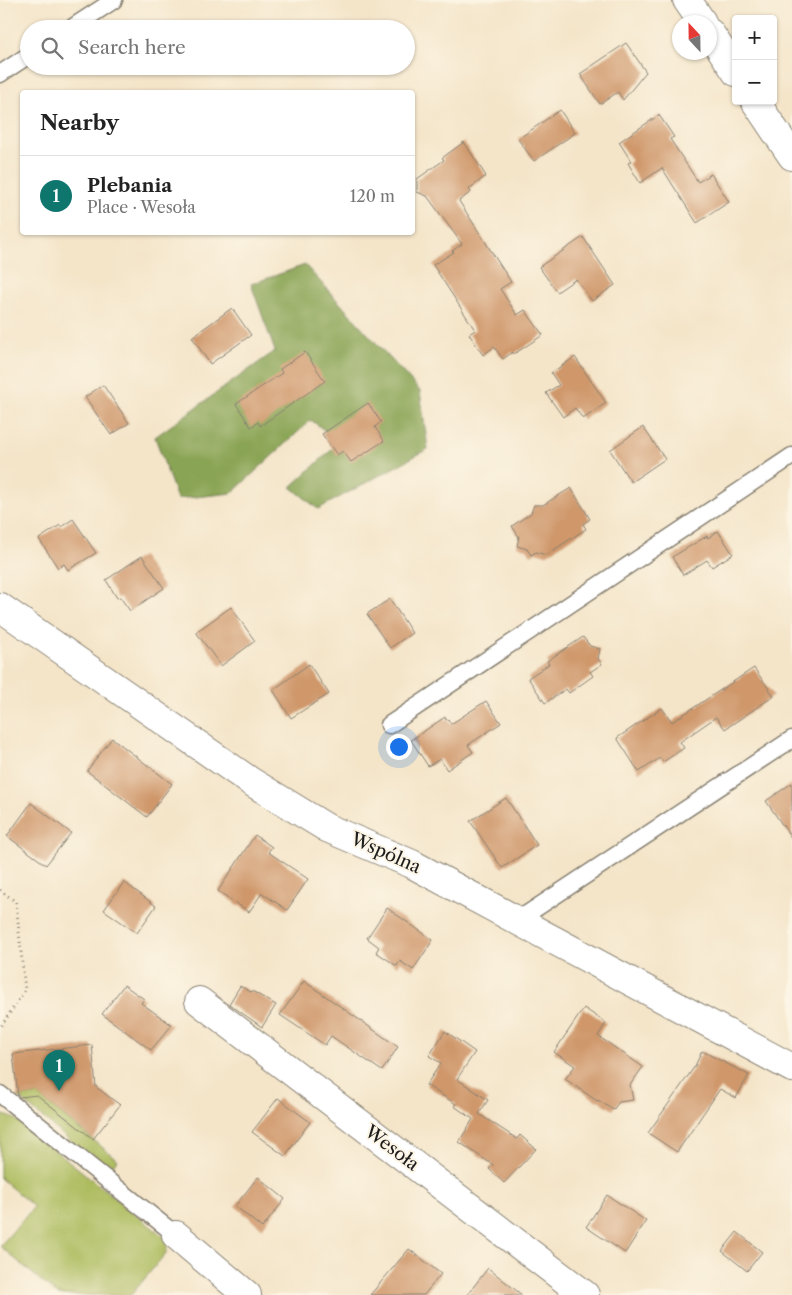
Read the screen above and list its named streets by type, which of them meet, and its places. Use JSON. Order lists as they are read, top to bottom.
{
  "streets": {
    "street": ["Wspólna", "Wesoła"]
  },
  "north": "top",
  "page": {
    "map_buttons": ["+", "−"],
    "search": "Search here",
    "heading": "Nearby",
    "list": [
      {
        "mark": "1",
        "name": "Plebania",
        "note": "Place · Wesoła",
        "value": "120 m"
      }
    ],
    "pins": "1"
  }
}
